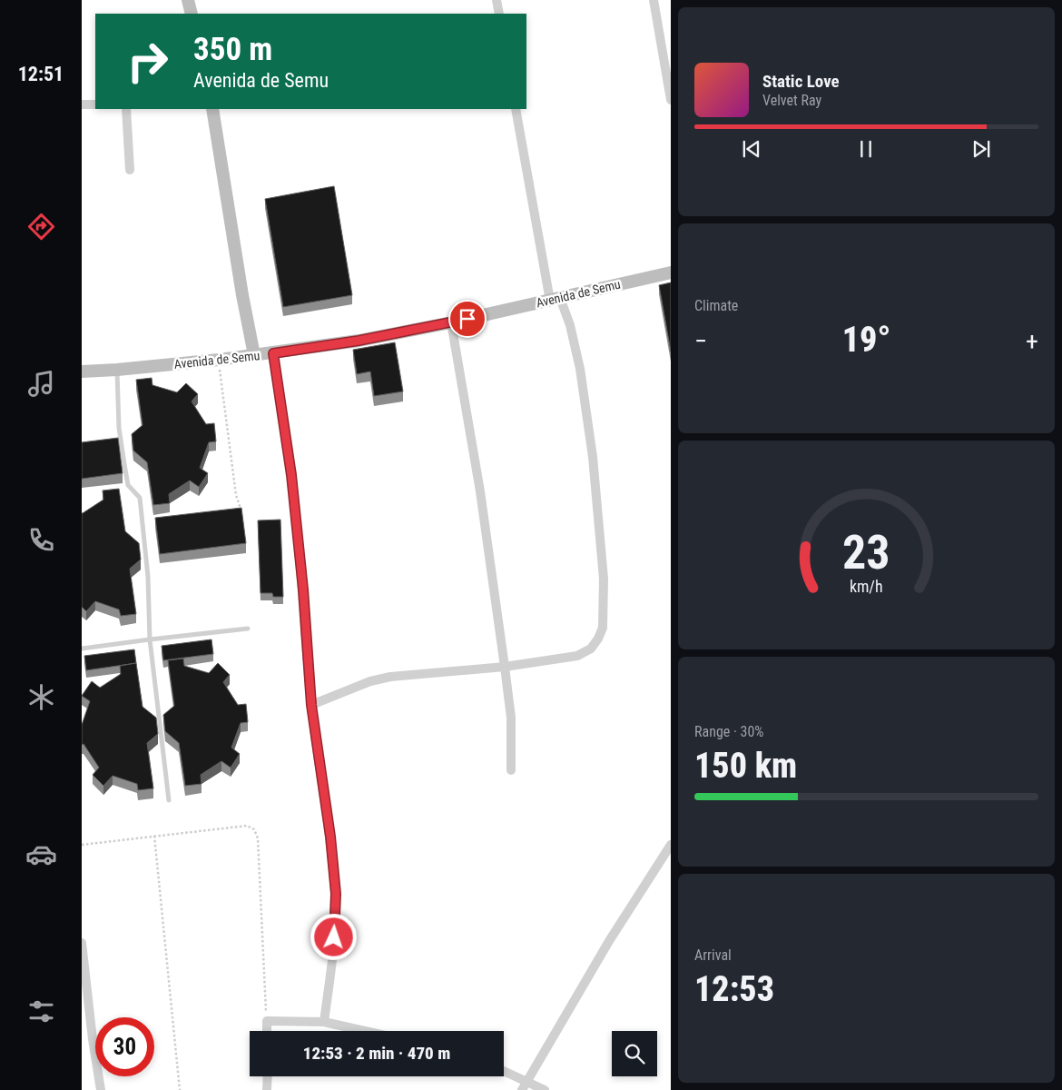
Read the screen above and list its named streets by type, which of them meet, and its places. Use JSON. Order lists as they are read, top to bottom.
{
  "streets": {
    "main road": ["Avenida de Semu"]
  },
  "page": {
    "tabs": "12:51",
    "turn": ["350 m", "Avenida de Semu"],
    "song": ["Static Love", "Velvet Ray"],
    "tile": [
      "Climate",
      ["Range · 30%", "150 km"],
      ["Arrival", "12:53"]
    ],
    "heat": ["−", "19°", "+"],
    "limit": "30",
    "trip": "12:53 · 2 min · 470 m",
    "gauge": ["23", "km/h"]
  }
}
